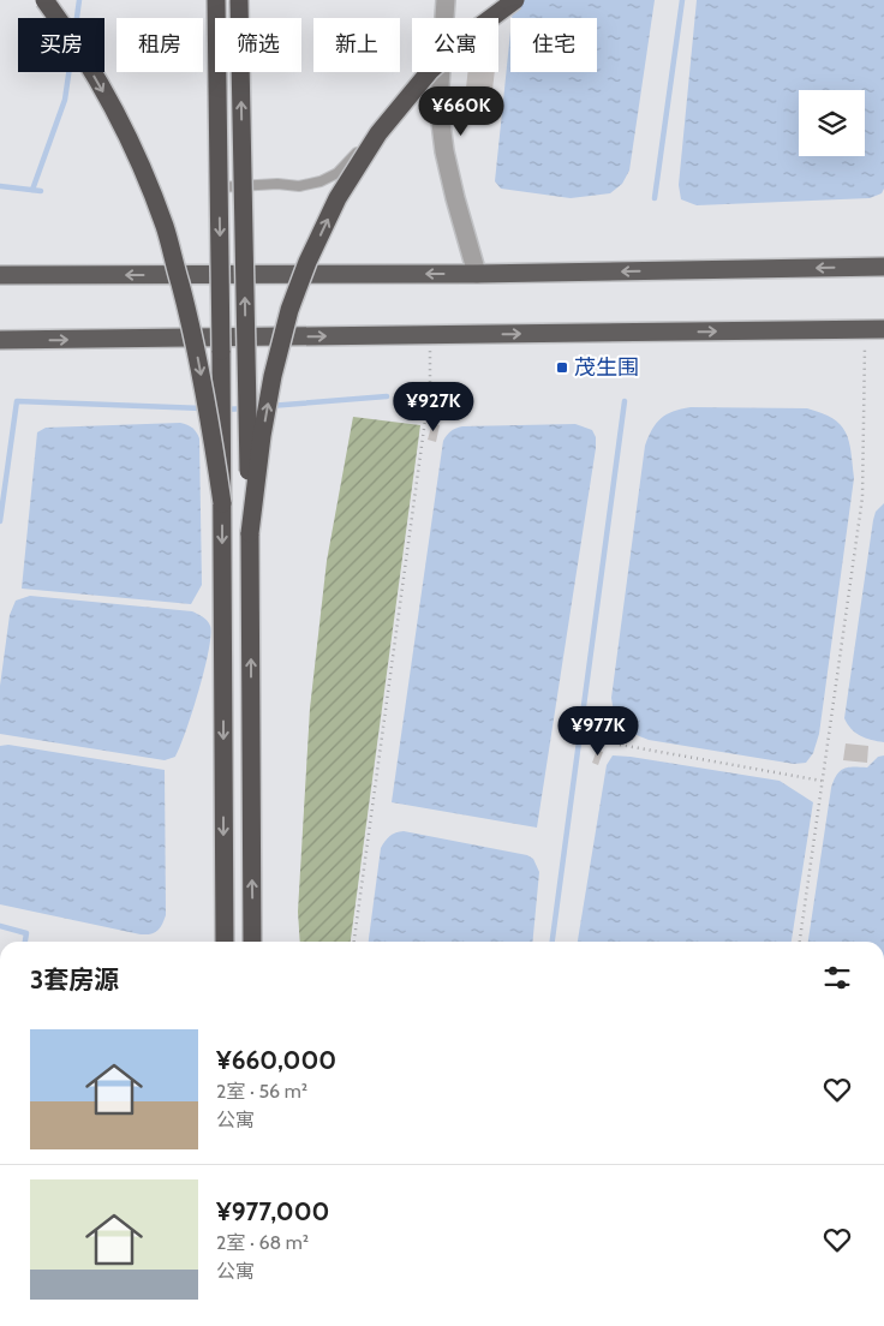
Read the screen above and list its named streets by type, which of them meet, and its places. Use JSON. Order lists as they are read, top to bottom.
{
  "places": {
    "transit": ["茂生围"]
  },
  "page": {
    "chip": [
      "买房",
      "租房",
      "筛选",
      "新上",
      "公寓",
      "住宅"
    ],
    "price": ["¥660K", "¥927K", "¥977K"],
    "heading": "3套房源",
    "list": [
      {
        "name": "¥660,000",
        "note": "2室 · 56 m² · 公寓"
      },
      {
        "name": "¥977,000",
        "note": "2室 · 68 m² · 公寓"
      }
    ]
  }
}
